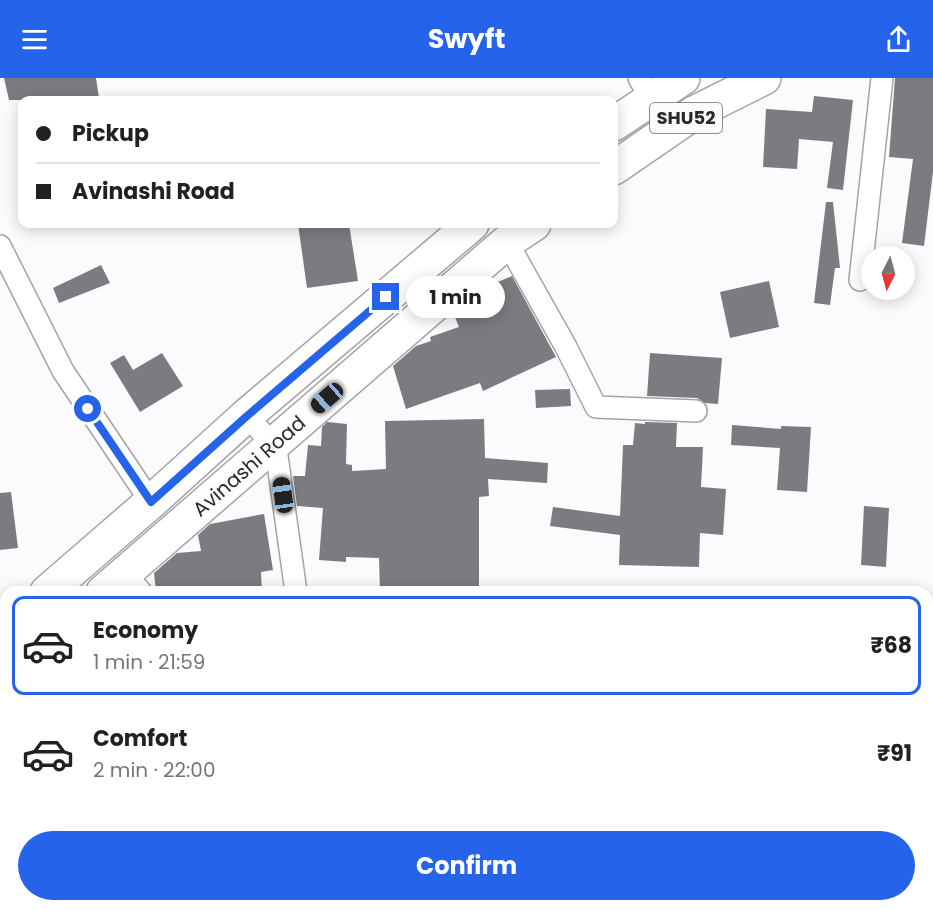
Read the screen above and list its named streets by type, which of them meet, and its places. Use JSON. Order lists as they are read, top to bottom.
{
  "streets": {
    "main road": ["SHU52", "Avinashi Road"]
  },
  "north": "bottom",
  "page": {
    "header": "Swyft",
    "banner": ["Pickup", "Avinashi Road"],
    "bubble": "1 min",
    "list": [
      {
        "name": "Economy",
        "note": "1 min · 21:59",
        "value": "₹68"
      },
      {
        "name": "Comfort",
        "note": "2 min · 22:00",
        "value": "₹91"
      }
    ],
    "buttons": "Confirm"
  }
}
